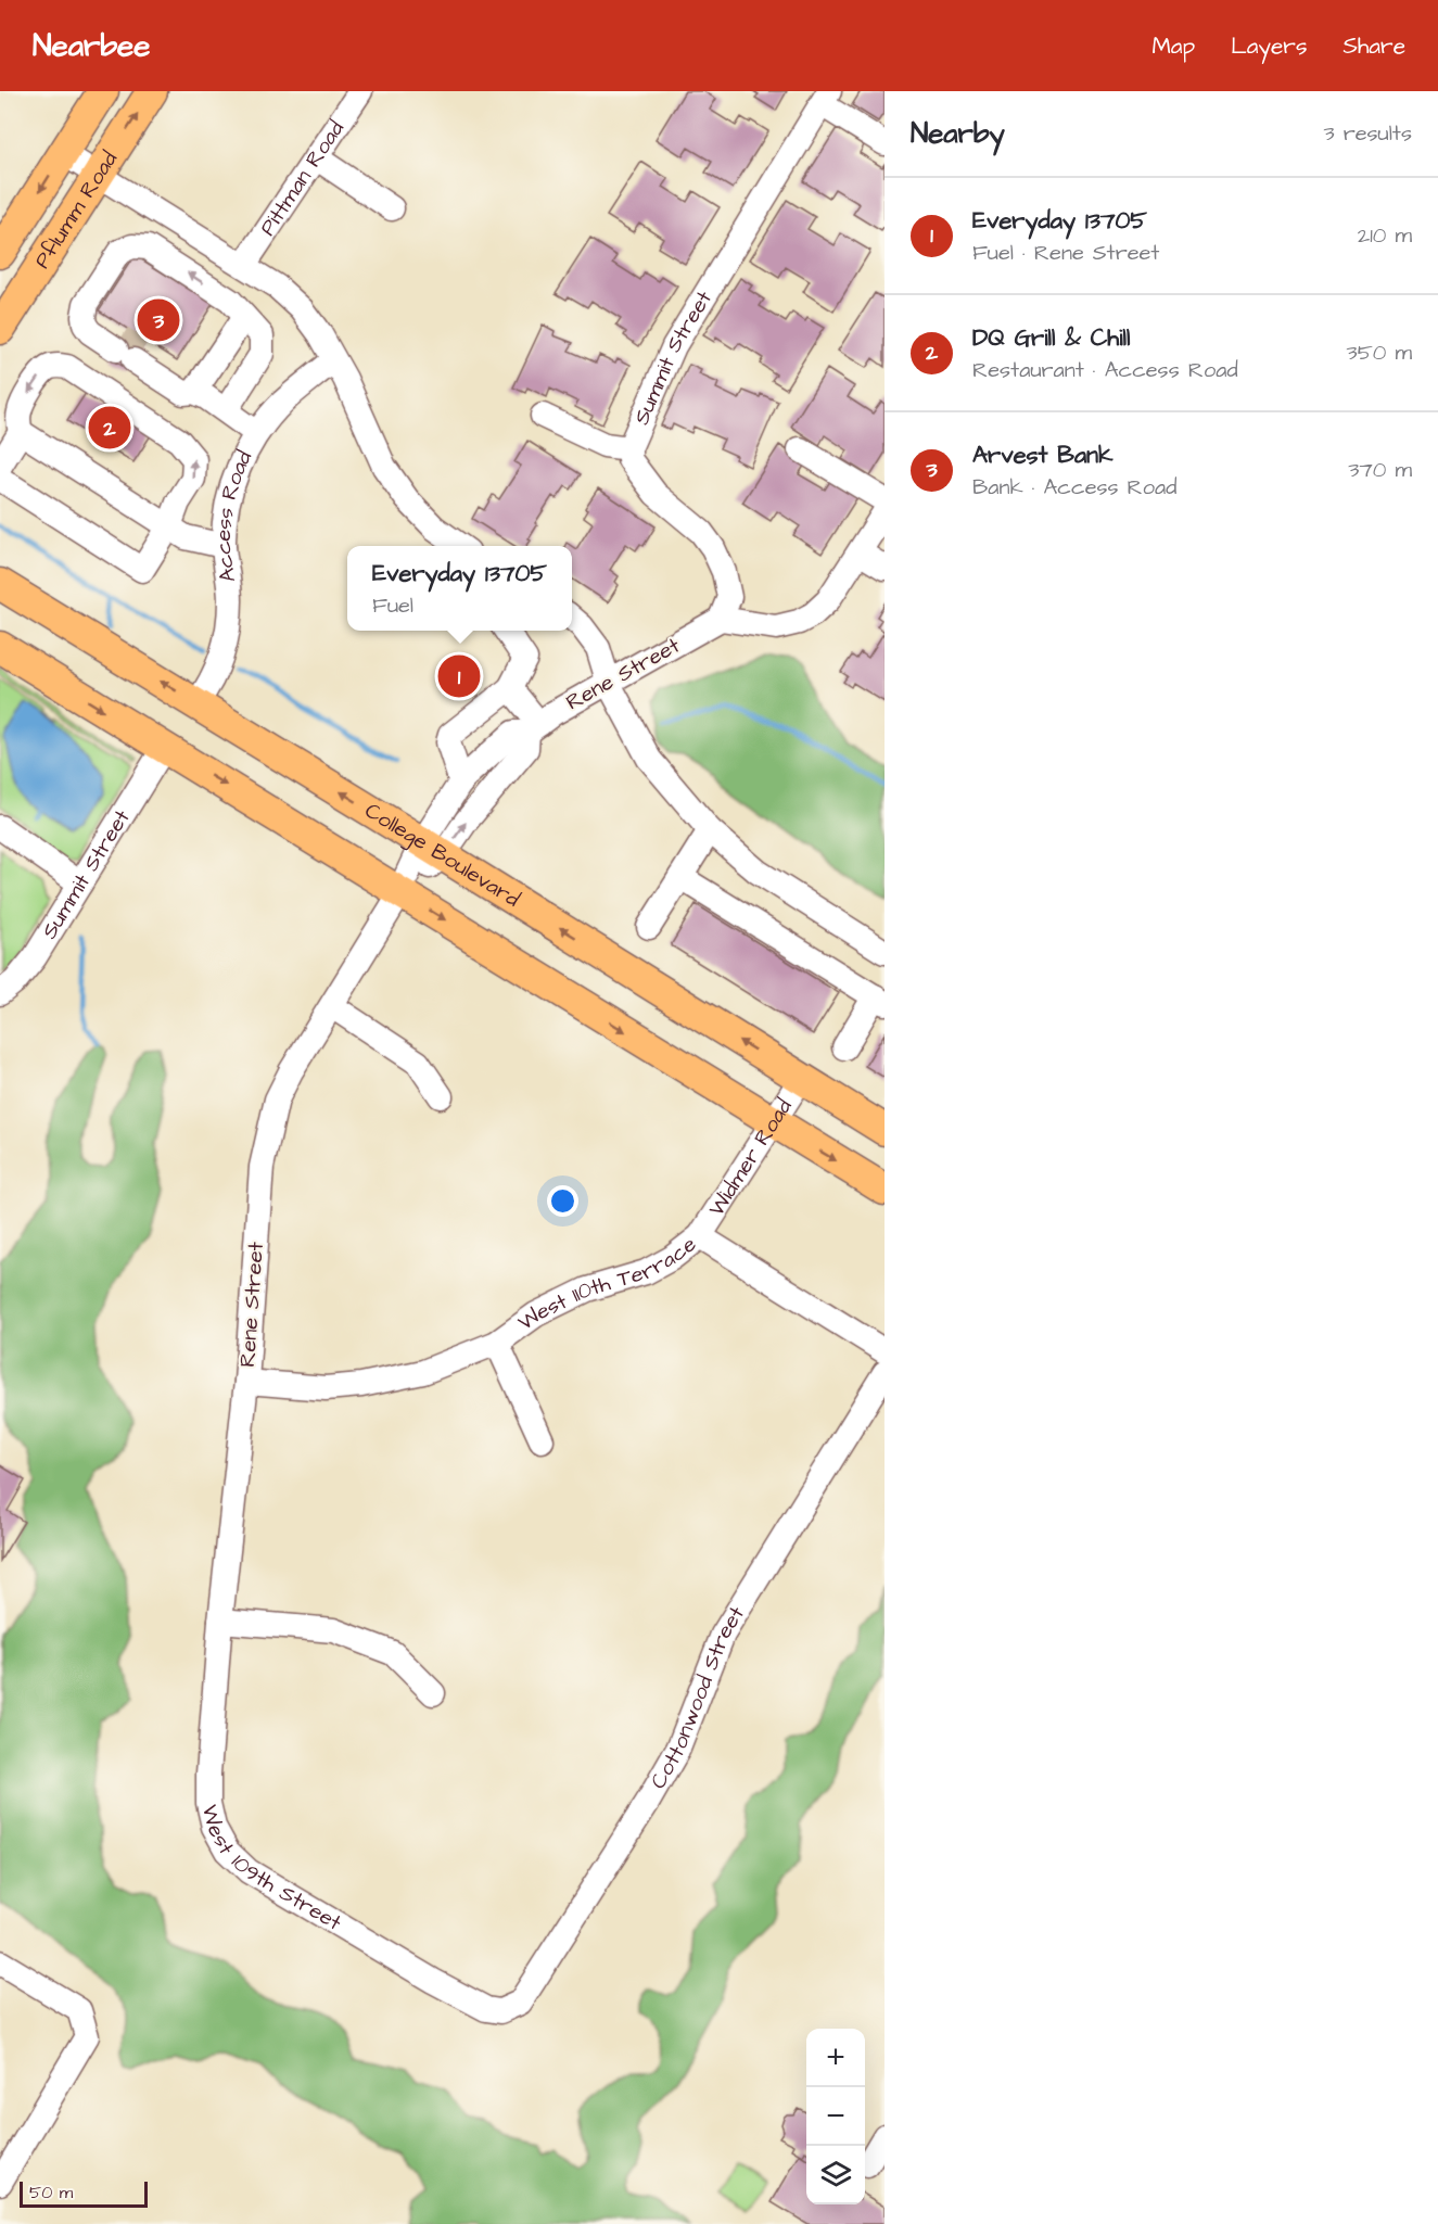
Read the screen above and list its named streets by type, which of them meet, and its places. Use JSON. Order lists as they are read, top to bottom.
{
  "streets": {
    "main road": ["Pflumm Road", "College Boulevard"],
    "street": [
      "Pittman Road",
      "Summit Street",
      "Access Road",
      "Rene Street",
      "Widmer Road",
      "West 110th Terrace",
      "Cottonwood Street",
      "West 109th Street"
    ]
  },
  "crossings": [
    ["Summit Street", "Rene Street"],
    ["Access Road", "College Boulevard"],
    ["Rene Street", "College Boulevard"],
    ["Rene Street", "West 110th Terrace"],
    ["Rene Street", "West 109th Street"],
    ["College Boulevard", "Widmer Road"],
    ["Widmer Road", "West 110th Terrace"],
    ["Cottonwood Street", "West 109th Street"]
  ],
  "scale_bar": "50 m",
  "page": {
    "header": "Nearbee",
    "nav": ["Map", "Layers", "Share"],
    "heading": ["Nearby", "3 results"],
    "list": [
      {
        "mark": "1",
        "name": "Everyday 13705",
        "note": "Fuel · Rene Street",
        "value": "210 m"
      },
      {
        "mark": "2",
        "name": "DQ Grill & Chill",
        "note": "Restaurant · Access Road",
        "value": "350 m"
      },
      {
        "mark": "3",
        "name": "Arvest Bank",
        "note": "Bank · Access Road",
        "value": "370 m"
      }
    ],
    "pins": ["3", "2", "1"],
    "popup": ["Everyday 13705", "Fuel"],
    "map_buttons": ["+", "−"],
    "scale": "50 m"
  }
}
